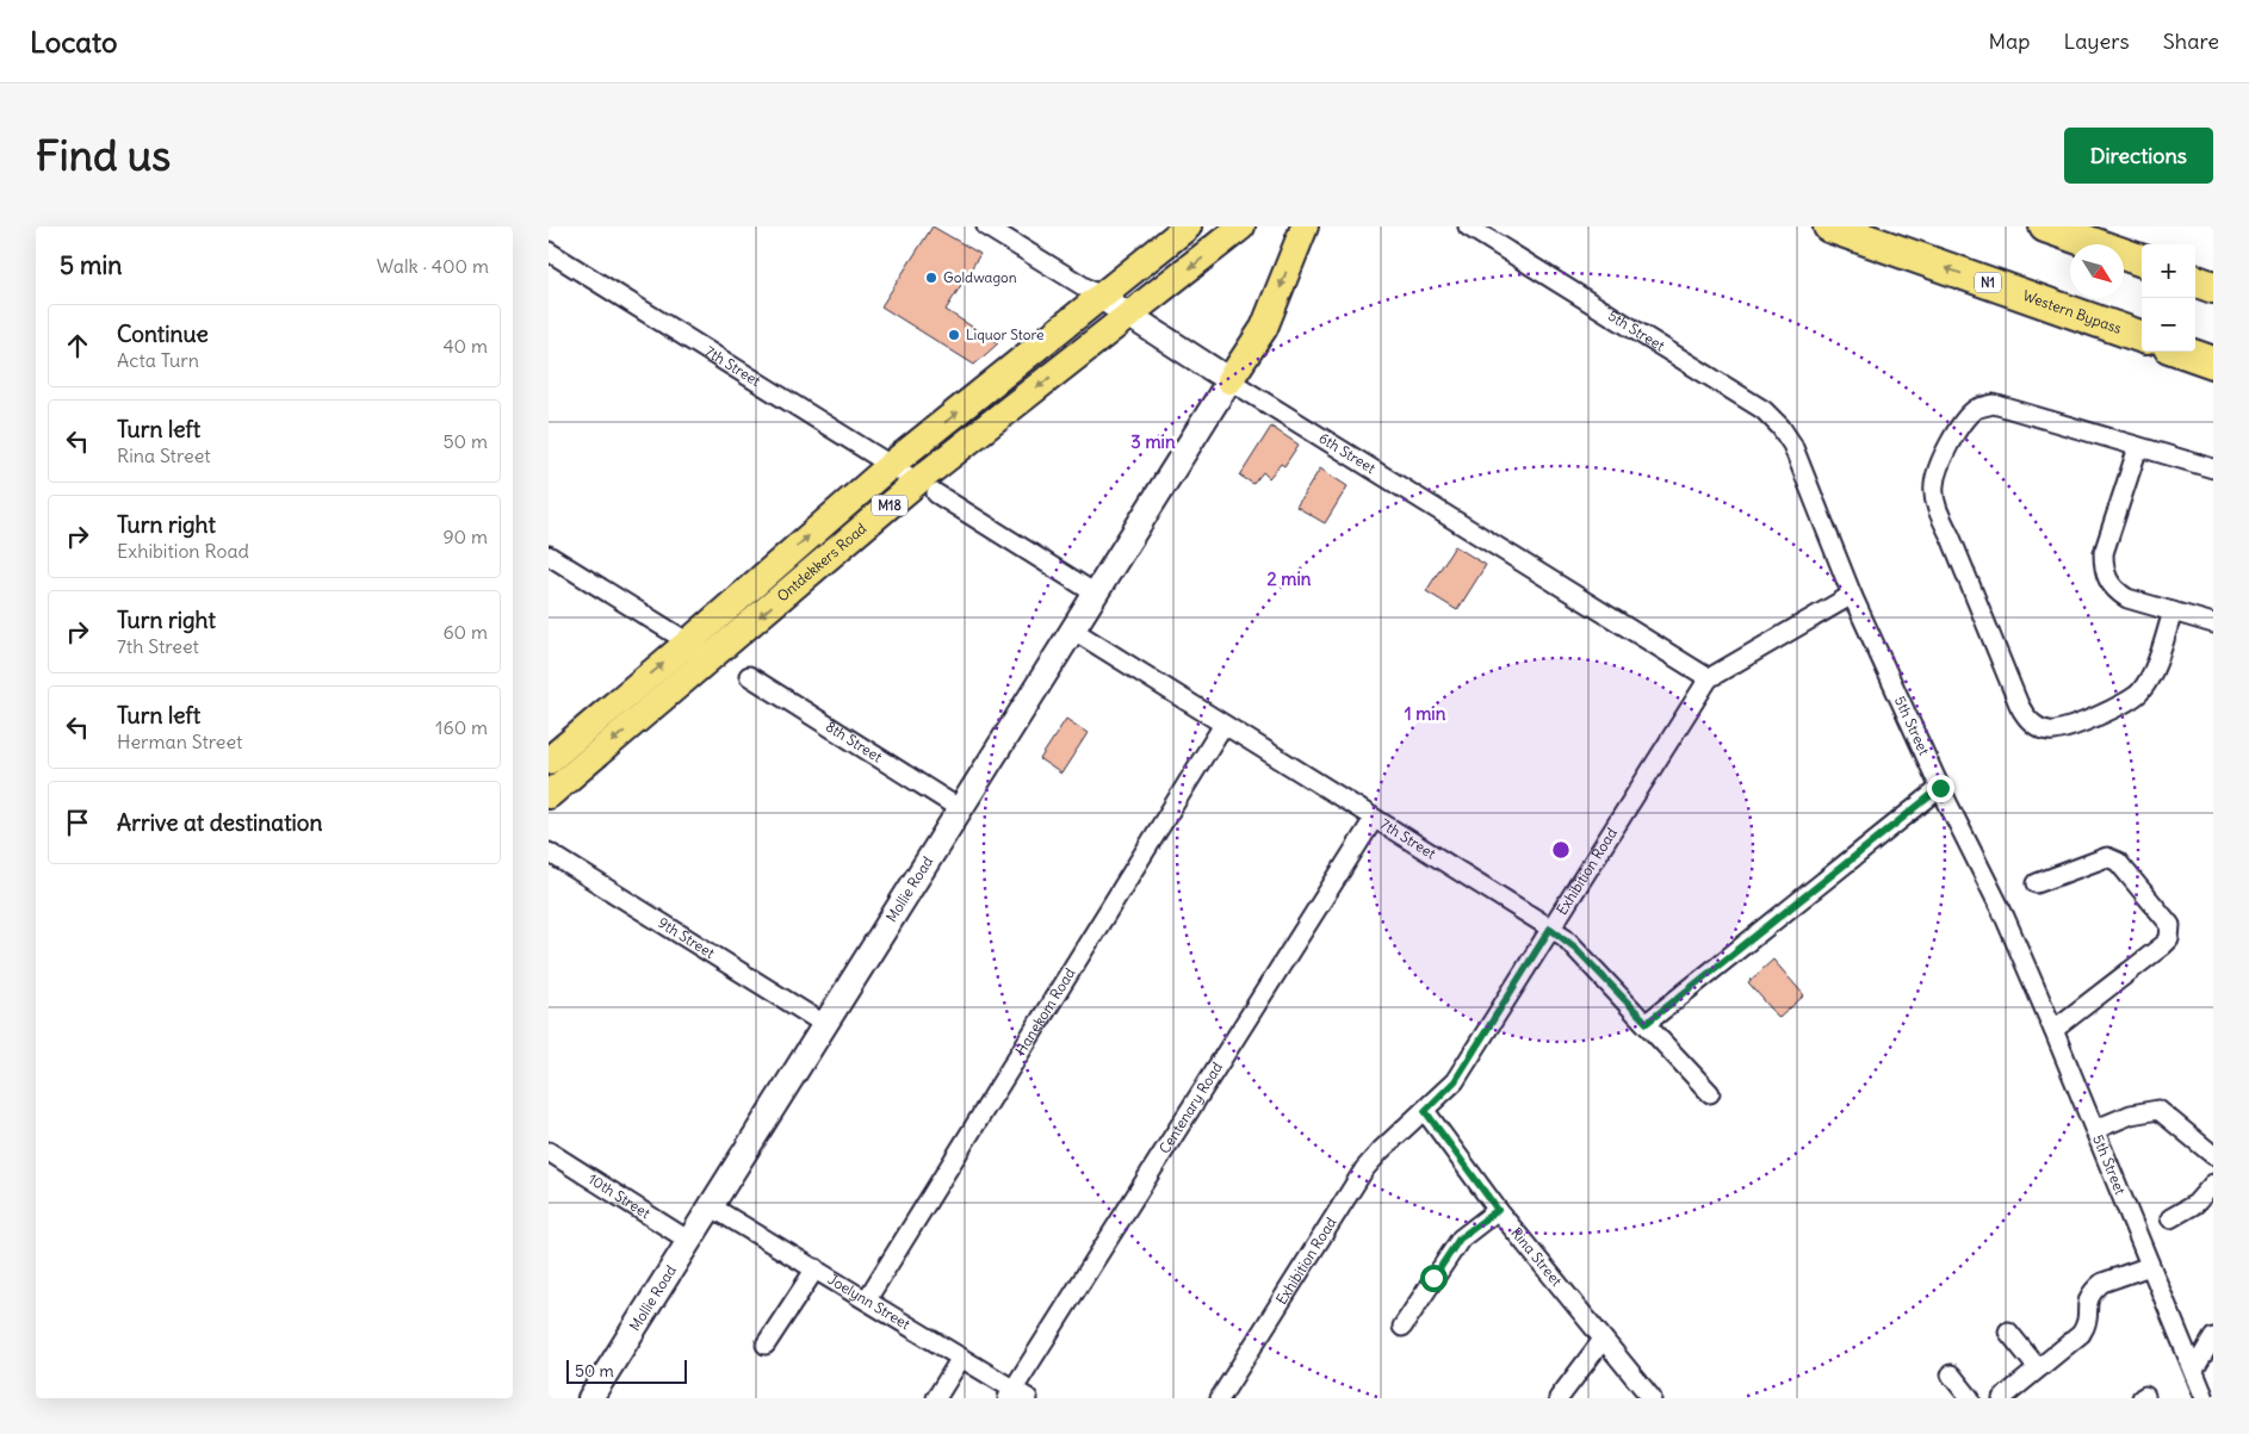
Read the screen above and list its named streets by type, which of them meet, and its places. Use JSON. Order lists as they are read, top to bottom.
{
  "streets": {
    "highway": ["N1", "Western Bypass"],
    "main road": [
      "6th Street",
      "M18",
      "Ontdekkers Road",
      "Mollie Road"
    ],
    "street": [
      "5th Street",
      "7th Street",
      "8th Street",
      "Exhibition Road",
      "9th Street",
      "Hanekom Road",
      "Centenary Road",
      "10th Street",
      "Rina Street",
      "Joelynn Street"
    ]
  },
  "crossings": [
    ["5th Street", "Exhibition Road"],
    ["7th Street", "Ontdekkers Road"],
    ["7th Street", "Exhibition Road"],
    ["7th Street", "Mollie Road"],
    ["7th Street", "Hanekom Road"],
    ["7th Street", "Centenary Road"],
    ["6th Street", "Ontdekkers Road"],
    ["6th Street", "Exhibition Road"],
    ["6th Street", "Mollie Road"],
    ["8th Street", "Mollie Road"],
    ["Exhibition Road", "Rina Street"],
    ["Mollie Road", "9th Street"],
    ["Mollie Road", "10th Street"],
    ["Mollie Road", "Joelynn Street"],
    ["Hanekom Road", "Joelynn Street"],
    ["Centenary Road", "Joelynn Street"]
  ],
  "places": ["Goldwagon", "Liquor Store"],
  "scale_bar": "50 m",
  "north": "bottom right",
  "page": {
    "header": "Locato",
    "nav": ["Map", "Layers", "Share"],
    "buttons": "Directions",
    "title": "Find us",
    "heading": ["5 min", "Walk · 400 m"],
    "map_buttons": ["+", "−"],
    "list": [
      ["Continue", "Acta Turn", "40 m"],
      ["Turn left", "Rina Street", "50 m"],
      ["Turn right", "Exhibition Road", "90 m"],
      ["Turn right", "7th Street", "60 m"],
      ["Turn left", "Herman Street", "160 m"],
      "Arrive at destination"
    ],
    "scale": "50 m"
  },
  "rings": ["3 min", "2 min", "1 min"]
}
